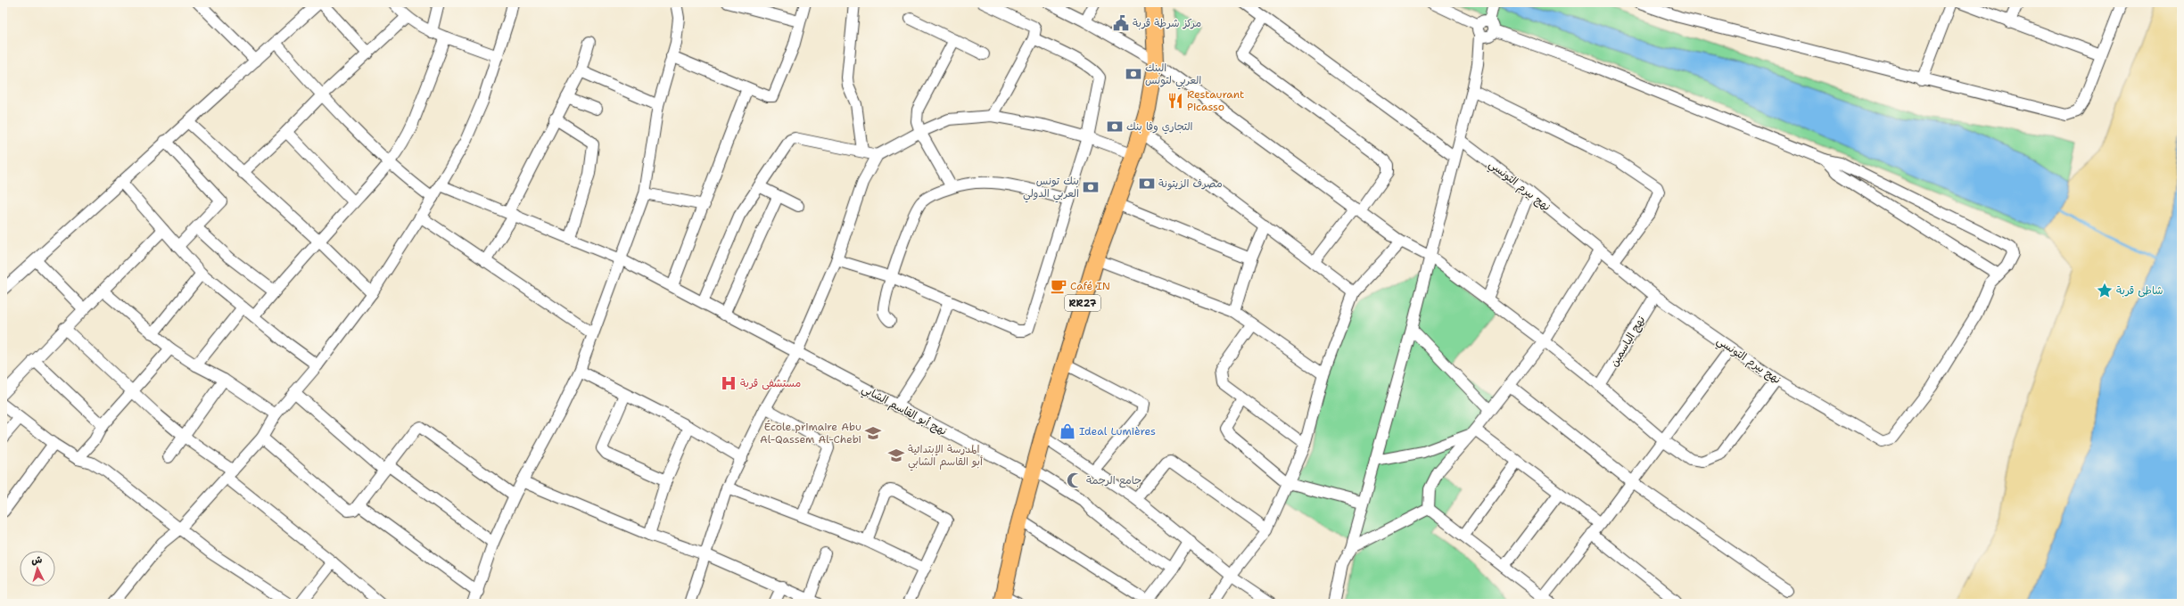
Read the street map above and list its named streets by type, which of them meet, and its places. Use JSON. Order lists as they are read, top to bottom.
{
  "streets": {
    "highway": ["RR27"],
    "street": ["نهج بيرم التونسي", "نهج الياسمين", "نهج أبو القاسم الشابي"]
  },
  "crossings": [
    ["نهج بيرم التونسي", "نهج الياسمين"],
    ["RR27", "نهج أبو القاسم الشابي"]
  ],
  "places": {
    "public building": ["مركز شرطة قربة"],
    "bank": [
      "البنك العربي لتونس",
      "التجاري وفا بنك",
      "مصرف الزيتونة",
      "بنك تونس العربي الدولي"
    ],
    "restaurant": ["Restaurant Picasso"],
    "cafe": ["Café IN"],
    "place": ["شاطئ قربة"],
    "hospital": ["مستشفى قربة"],
    "shop": ["Ideal Lumières"],
    "school or university": ["École primaire Abu Al-Qassem Al-Chebi", "المدرسة الإبتدائية أبو القاسم الشابي"],
    "mosque": ["جامع الرحمة"]
  },
  "north": "top"
}
